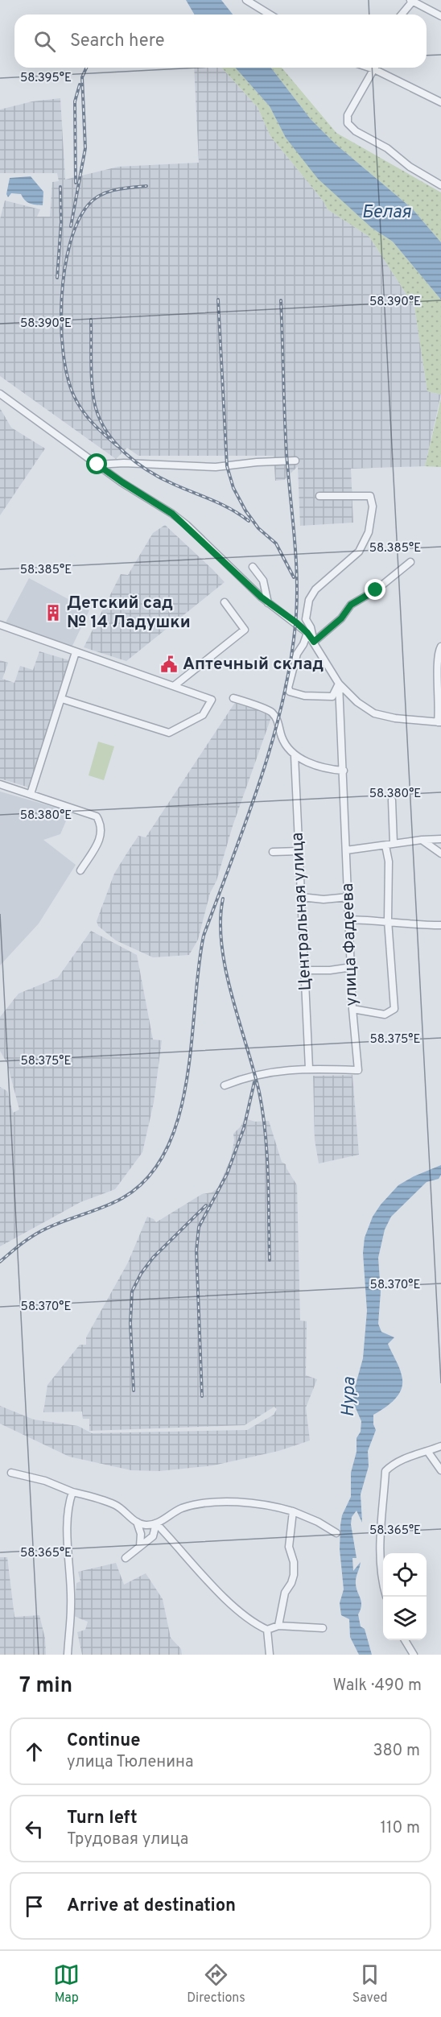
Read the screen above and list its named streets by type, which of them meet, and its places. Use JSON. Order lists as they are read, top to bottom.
{
  "streets": {
    "street": ["Центральная улица", "улица Фадеева"]
  },
  "crossings": [
    ["Центральная улица", "улица Фадеева"]
  ],
  "water": ["Белая", "Нура"],
  "places": {
    "building": ["Детский сад № 14 Ладушки"],
    "public building": ["Аптечный склад"]
  },
  "page": {
    "search": "Search here",
    "heading": ["7 min", "Walk · 490 m"],
    "list": [
      ["Continue", "улица Тюленина", "380 m"],
      ["Turn left", "Трудовая улица", "110 m"],
      "Arrive at destination"
    ],
    "nav": ["Map", "Directions", "Saved"]
  },
  "coordinates": [
    "58.395°E",
    "58.390°E",
    "58.385°E",
    "58.380°E",
    "58.375°E",
    "58.370°E",
    "58.365°E"
  ]
}
